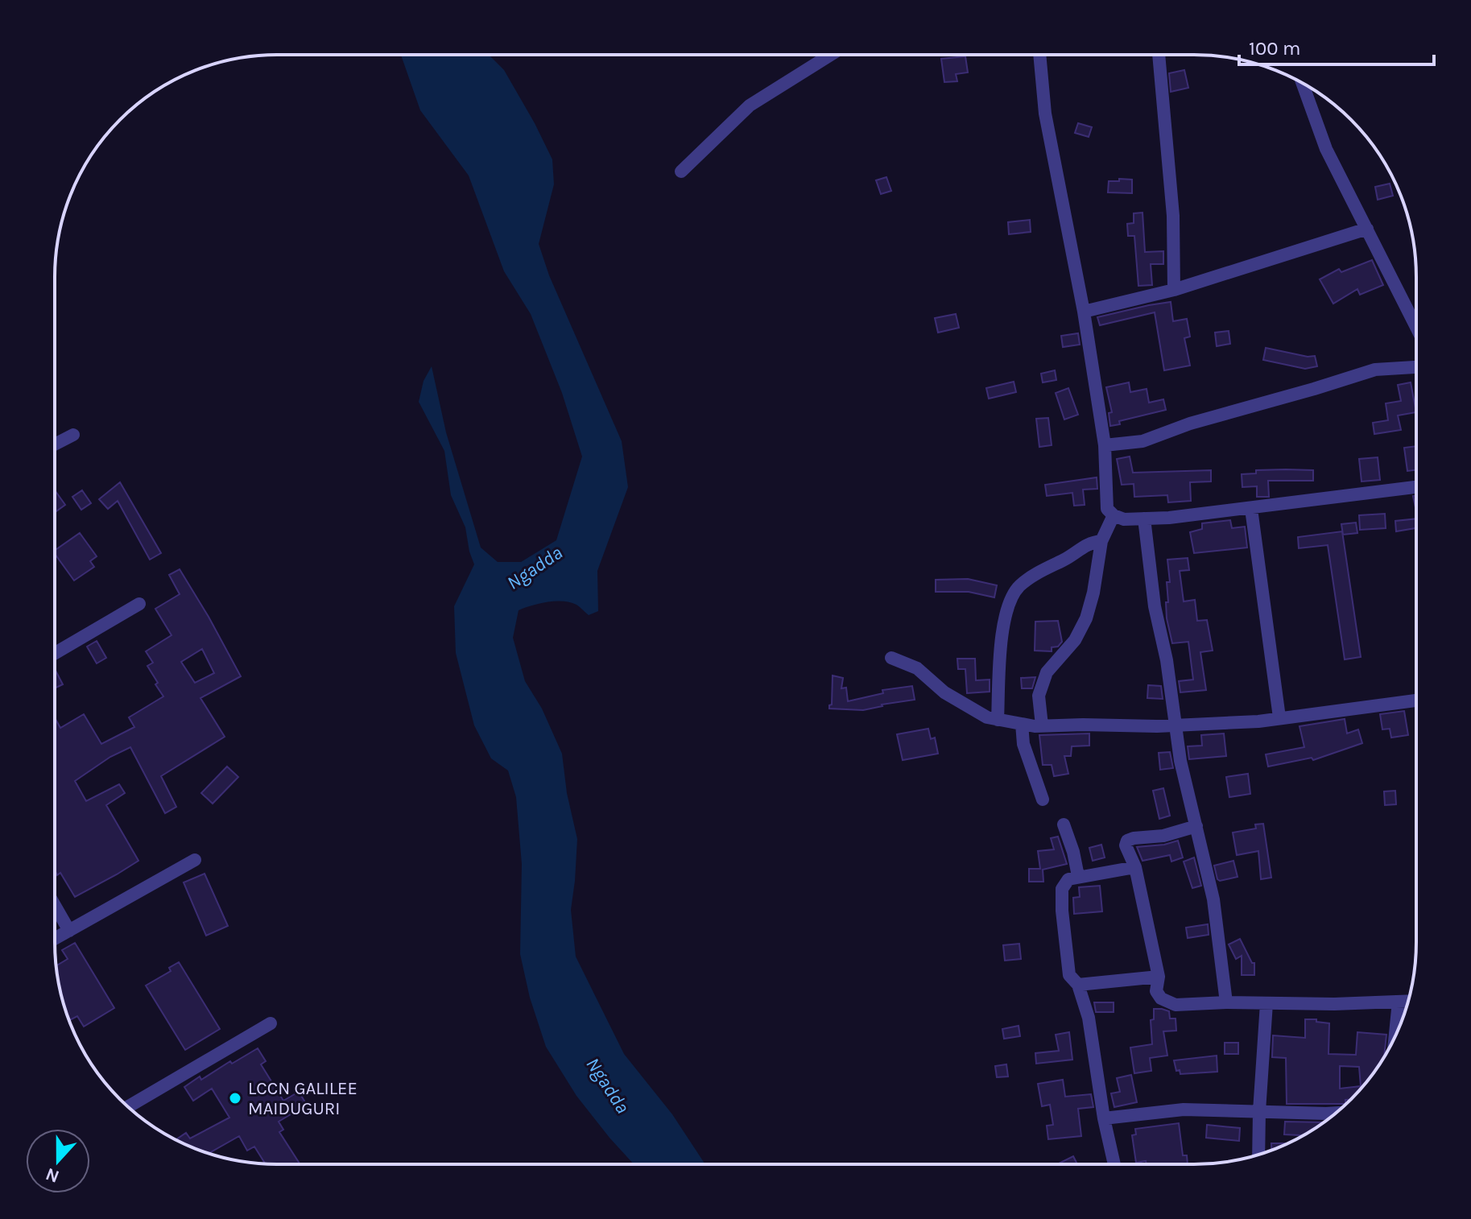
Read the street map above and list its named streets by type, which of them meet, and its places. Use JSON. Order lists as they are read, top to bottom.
{
  "water": ["Ngadda"],
  "places": ["LCCN GALILEE MAIDUGURI"],
  "scale_bar": "100 m",
  "north": "bottom"
}
